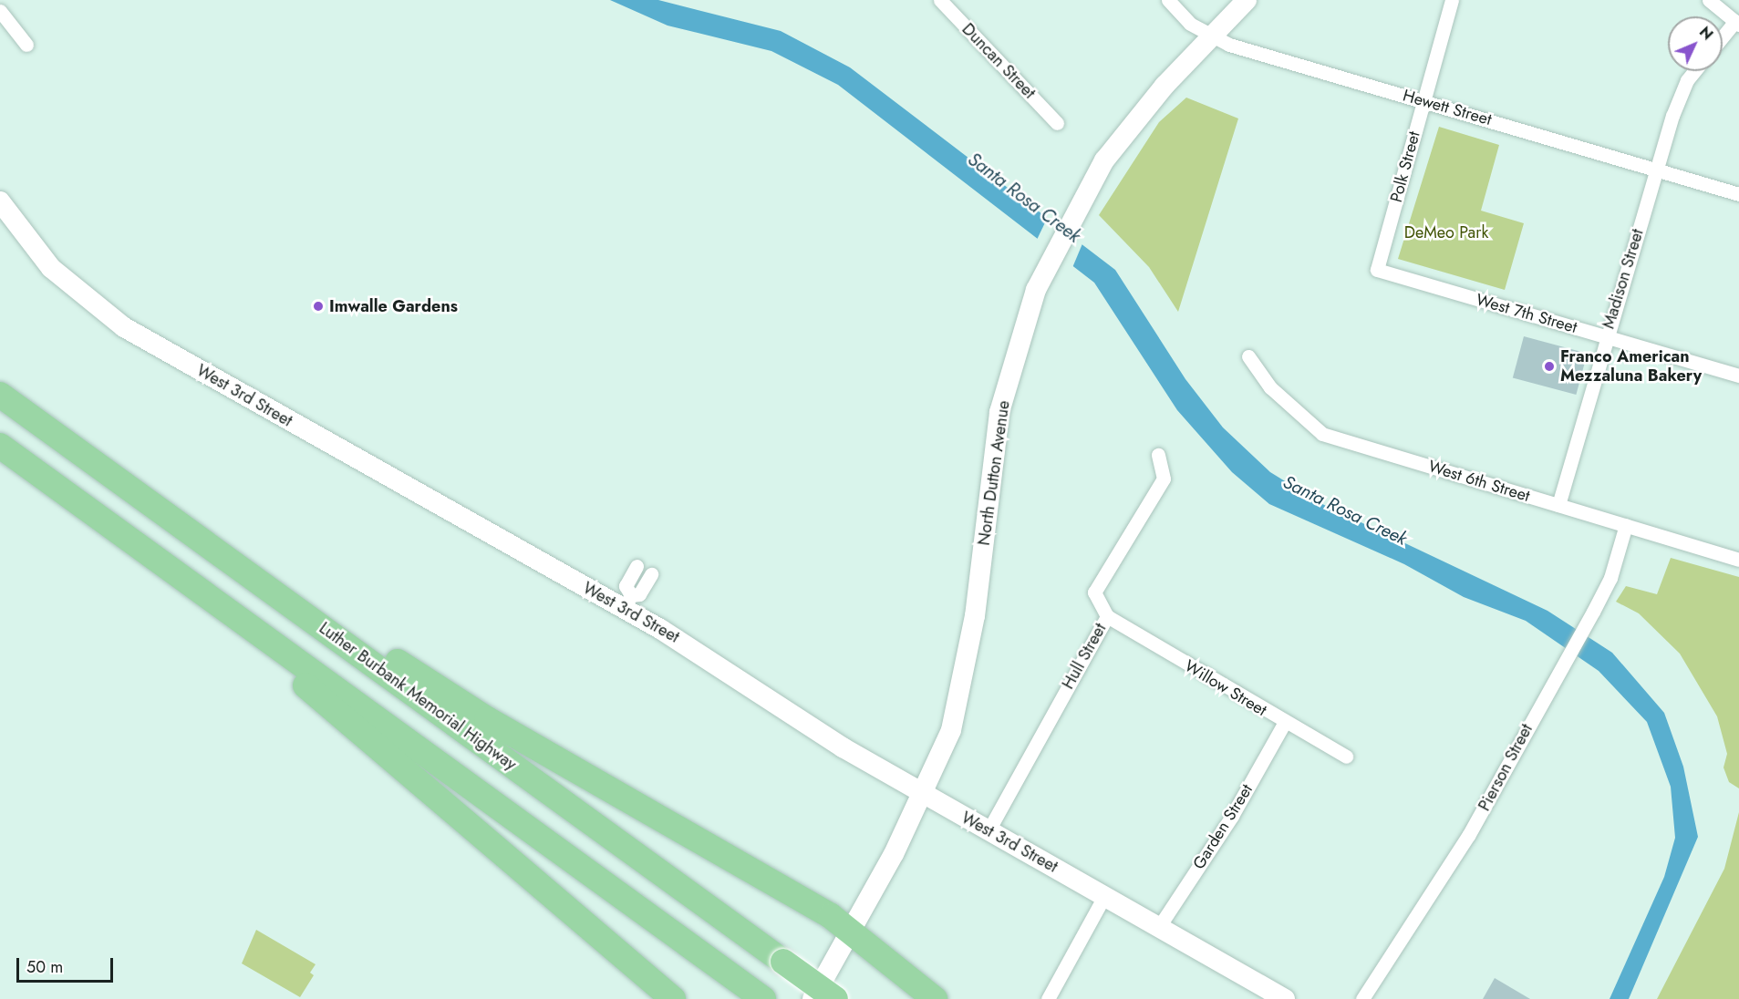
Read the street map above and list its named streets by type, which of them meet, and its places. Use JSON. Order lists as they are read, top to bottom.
{
  "streets": {
    "highway": ["Luther Burbank Memorial Highway"],
    "main road": ["West 3rd Street", "North Dutton Avenue"],
    "street": [
      "Duncan Street",
      "Hewett Street",
      "Polk Street",
      "Madison Street",
      "West 7th Street",
      "West 6th Street",
      "Hull Street",
      "Willow Street",
      "Pierson Street",
      "Garden Street"
    ]
  },
  "crossings": [
    ["Hewett Street", "Polk Street"],
    ["Hewett Street", "Madison Street"],
    ["Hewett Street", "North Dutton Avenue"],
    ["Polk Street", "West 7th Street"],
    ["Madison Street", "West 7th Street"],
    ["Madison Street", "West 6th Street"],
    ["West 3rd Street", "North Dutton Avenue"],
    ["West 3rd Street", "Hull Street"],
    ["West 3rd Street", "Garden Street"],
    ["West 6th Street", "Pierson Street"],
    ["Hull Street", "Willow Street"],
    ["Willow Street", "Garden Street"]
  ],
  "water": ["Santa Rosa Creek"],
  "parks": ["DeMeo Park"],
  "places": ["Imwalle Gardens", "Franco American Mezzaluna Bakery"],
  "scale_bar": "50 m",
  "north": "top right"
}
